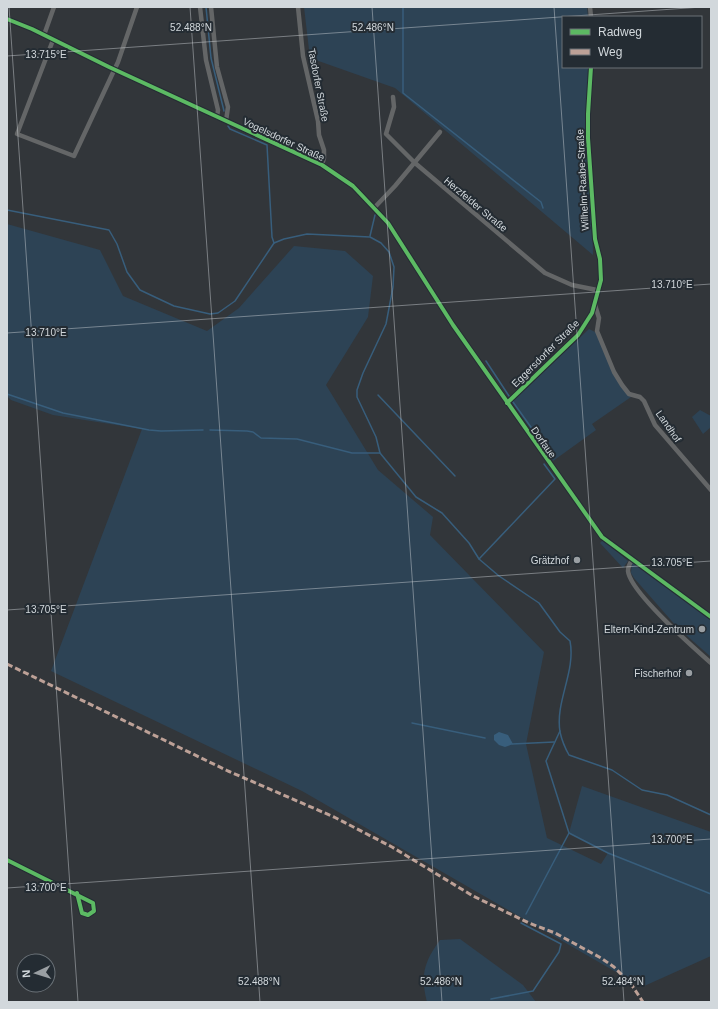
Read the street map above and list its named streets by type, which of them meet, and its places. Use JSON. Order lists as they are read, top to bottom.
{
  "streets": {
    "street": [
      "Tasdorfer Straße",
      "Vogelsdorfer Straße",
      "Wilhelm-Raabe-Straße",
      "Herzfelder Straße",
      "Eggersdorfer Straße",
      "Landhof",
      "Dorfaue"
    ]
  },
  "crossings": [
    ["Tasdorfer Straße", "Vogelsdorfer Straße"],
    ["Vogelsdorfer Straße", "Eggersdorfer Straße"],
    ["Vogelsdorfer Straße", "Dorfaue"],
    ["Wilhelm-Raabe-Straße", "Herzfelder Straße"],
    ["Wilhelm-Raabe-Straße", "Eggersdorfer Straße"],
    ["Herzfelder Straße", "Eggersdorfer Straße"],
    ["Eggersdorfer Straße", "Landhof"],
    ["Eggersdorfer Straße", "Dorfaue"]
  ],
  "places": ["Grätzhof", "Eltern-Kind-Zentrum", "Fischerhof"],
  "legend": ["Radweg", "Weg"],
  "north": "left",
  "coordinates": [
    "52.488°N",
    "52.486°N",
    "13.715°E",
    "13.710°E",
    "13.705°E",
    "13.700°E",
    "52.484°N"
  ]
}
